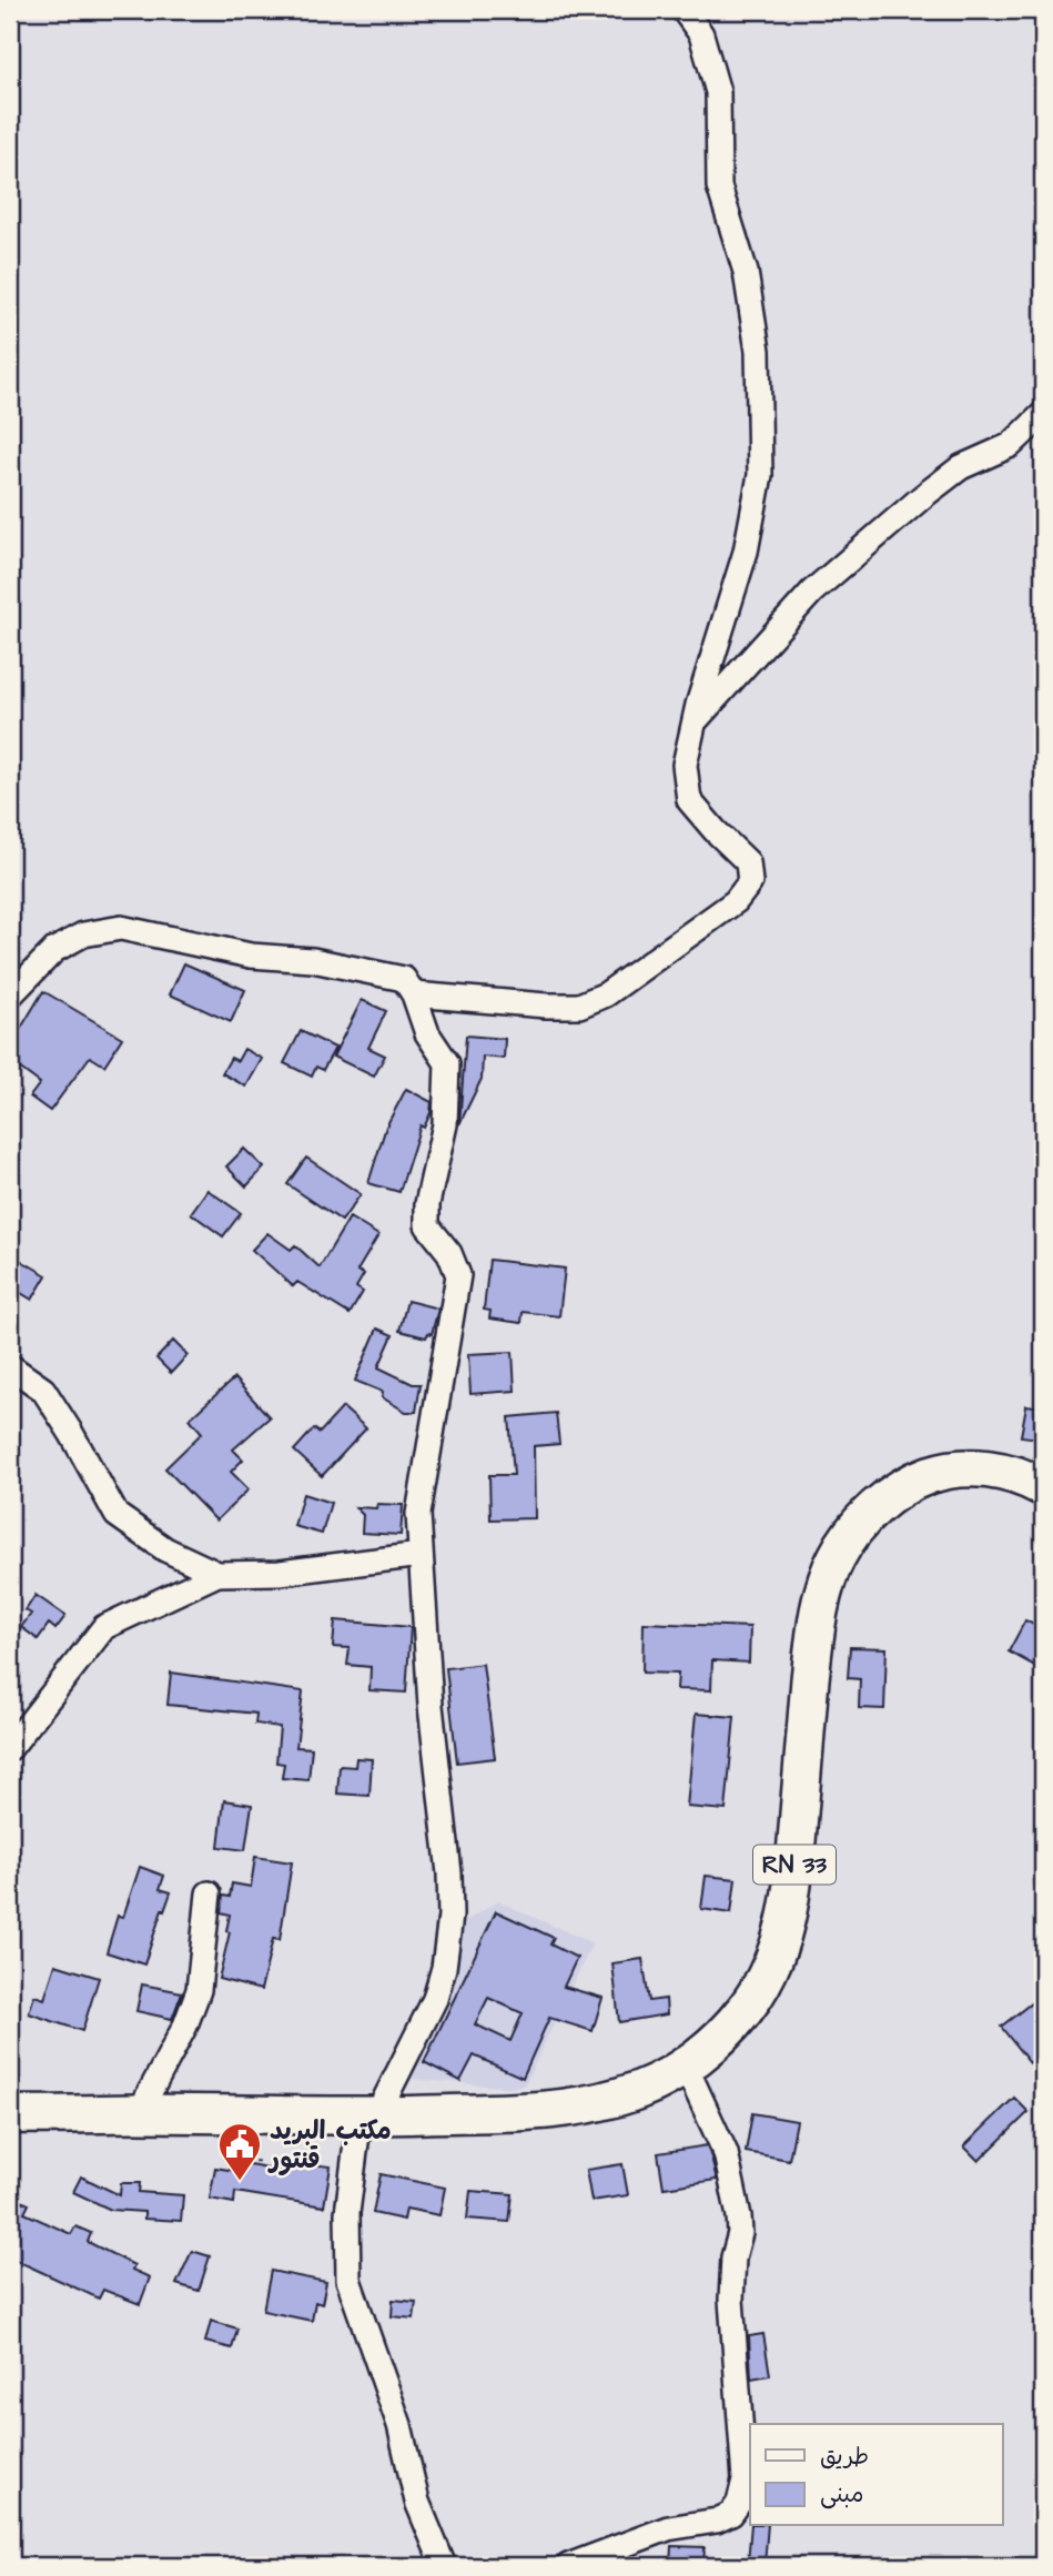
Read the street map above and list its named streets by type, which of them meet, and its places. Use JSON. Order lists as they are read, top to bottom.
{
  "streets": {
    "main road": ["RN 33"]
  },
  "places": {
    "public building": ["مكتب البريد قنتور"]
  },
  "legend": ["طريق", "مبنى"]
}
